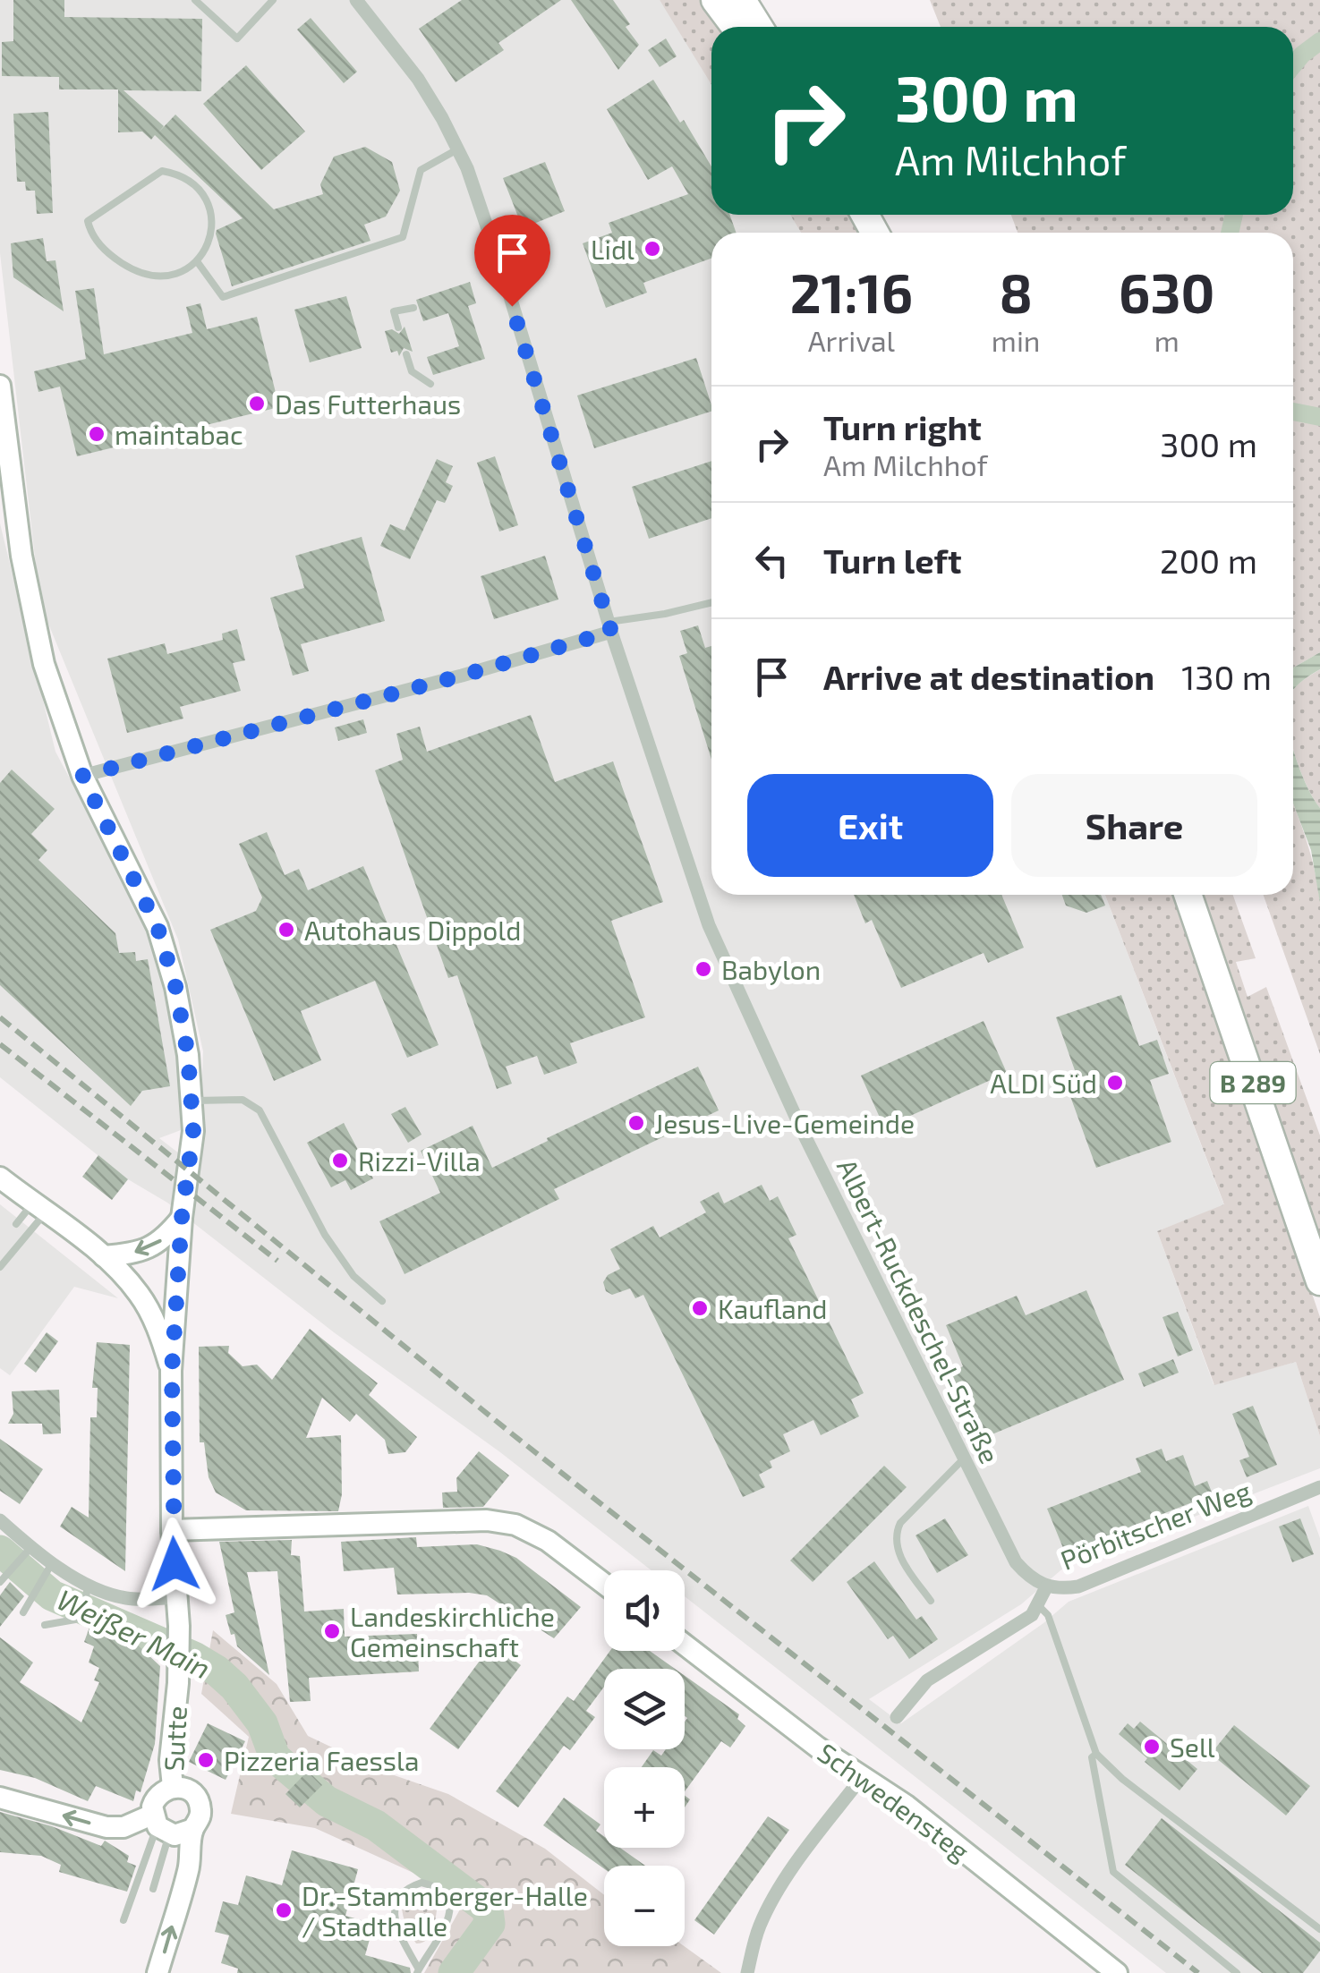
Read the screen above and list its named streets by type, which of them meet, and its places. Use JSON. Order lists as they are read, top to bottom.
{
  "streets": {
    "highway": ["B 289"],
    "street": [
      "Albert-Ruckdeschel-Straße",
      "Pörbitscher Weg",
      "Sutte",
      "Schwedensteg"
    ]
  },
  "crossings": [
    ["Albert-Ruckdeschel-Straße", "Pörbitscher Weg"]
  ],
  "water": ["Weißer Main"],
  "places": [
    "Lidl",
    "Das Futterhaus",
    "maintabac",
    "Autohaus Dippold",
    "Babylon",
    "ALDI Süd",
    "Jesus-Live-Gemeinde",
    "Rizzi-Villa",
    "Kaufland",
    "Landeskirchliche Gemeinschaft",
    "Sell",
    "Pizzeria Faessla",
    "Dr.-Stammberger-Halle / Stadthalle"
  ],
  "page": {
    "turn": ["300 m", "Am Milchhof"],
    "eta": [
      "21:16",
      "Arrival",
      "8",
      "min",
      "630",
      "m"
    ],
    "list": [
      {
        "name": "Turn right",
        "note": "Am Milchhof",
        "value": "300 m"
      },
      {
        "name": "Turn left",
        "value": "200 m"
      },
      {
        "name": "Arrive at destination",
        "value": "130 m"
      }
    ],
    "buttons": ["Exit", "Share"],
    "map_buttons": ["+", "−"]
  }
}
